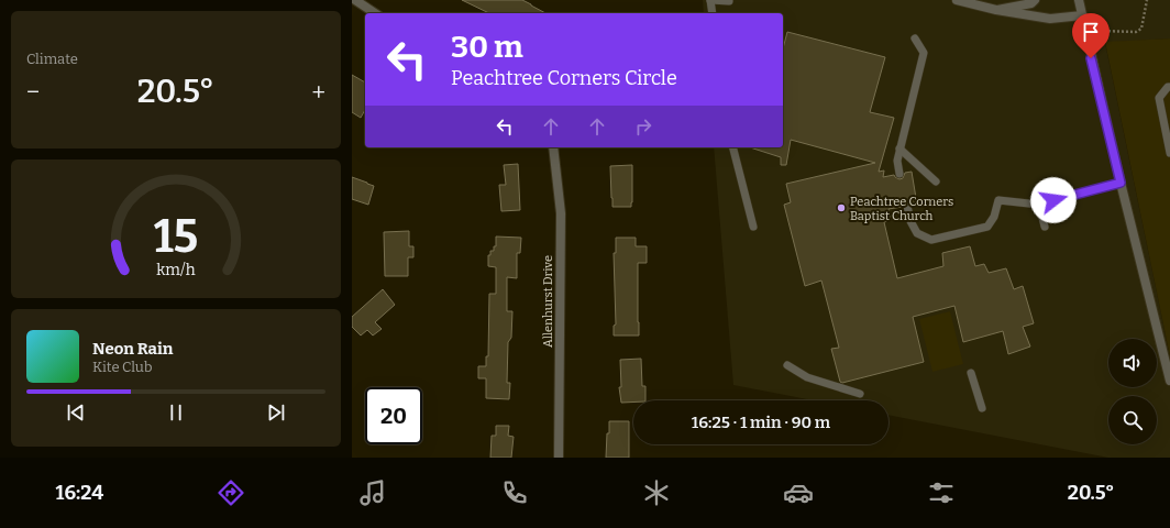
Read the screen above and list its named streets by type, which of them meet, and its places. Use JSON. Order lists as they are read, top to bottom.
{
  "streets": {
    "street": ["Allenhurst Drive"]
  },
  "places": ["Peachtree Corners Baptist Church"],
  "page": {
    "tile": "Climate",
    "turn": ["30 m", "Peachtree Corners Circle"],
    "heat": ["−", "20.5°", "+"],
    "song": ["Neon Rain", "Kite Club"],
    "limit": "20",
    "trip": "16:25 · 1 min · 90 m",
    "tabs": ["16:24", "20.5°"],
    "gauge": ["15", "km/h"]
  }
}
